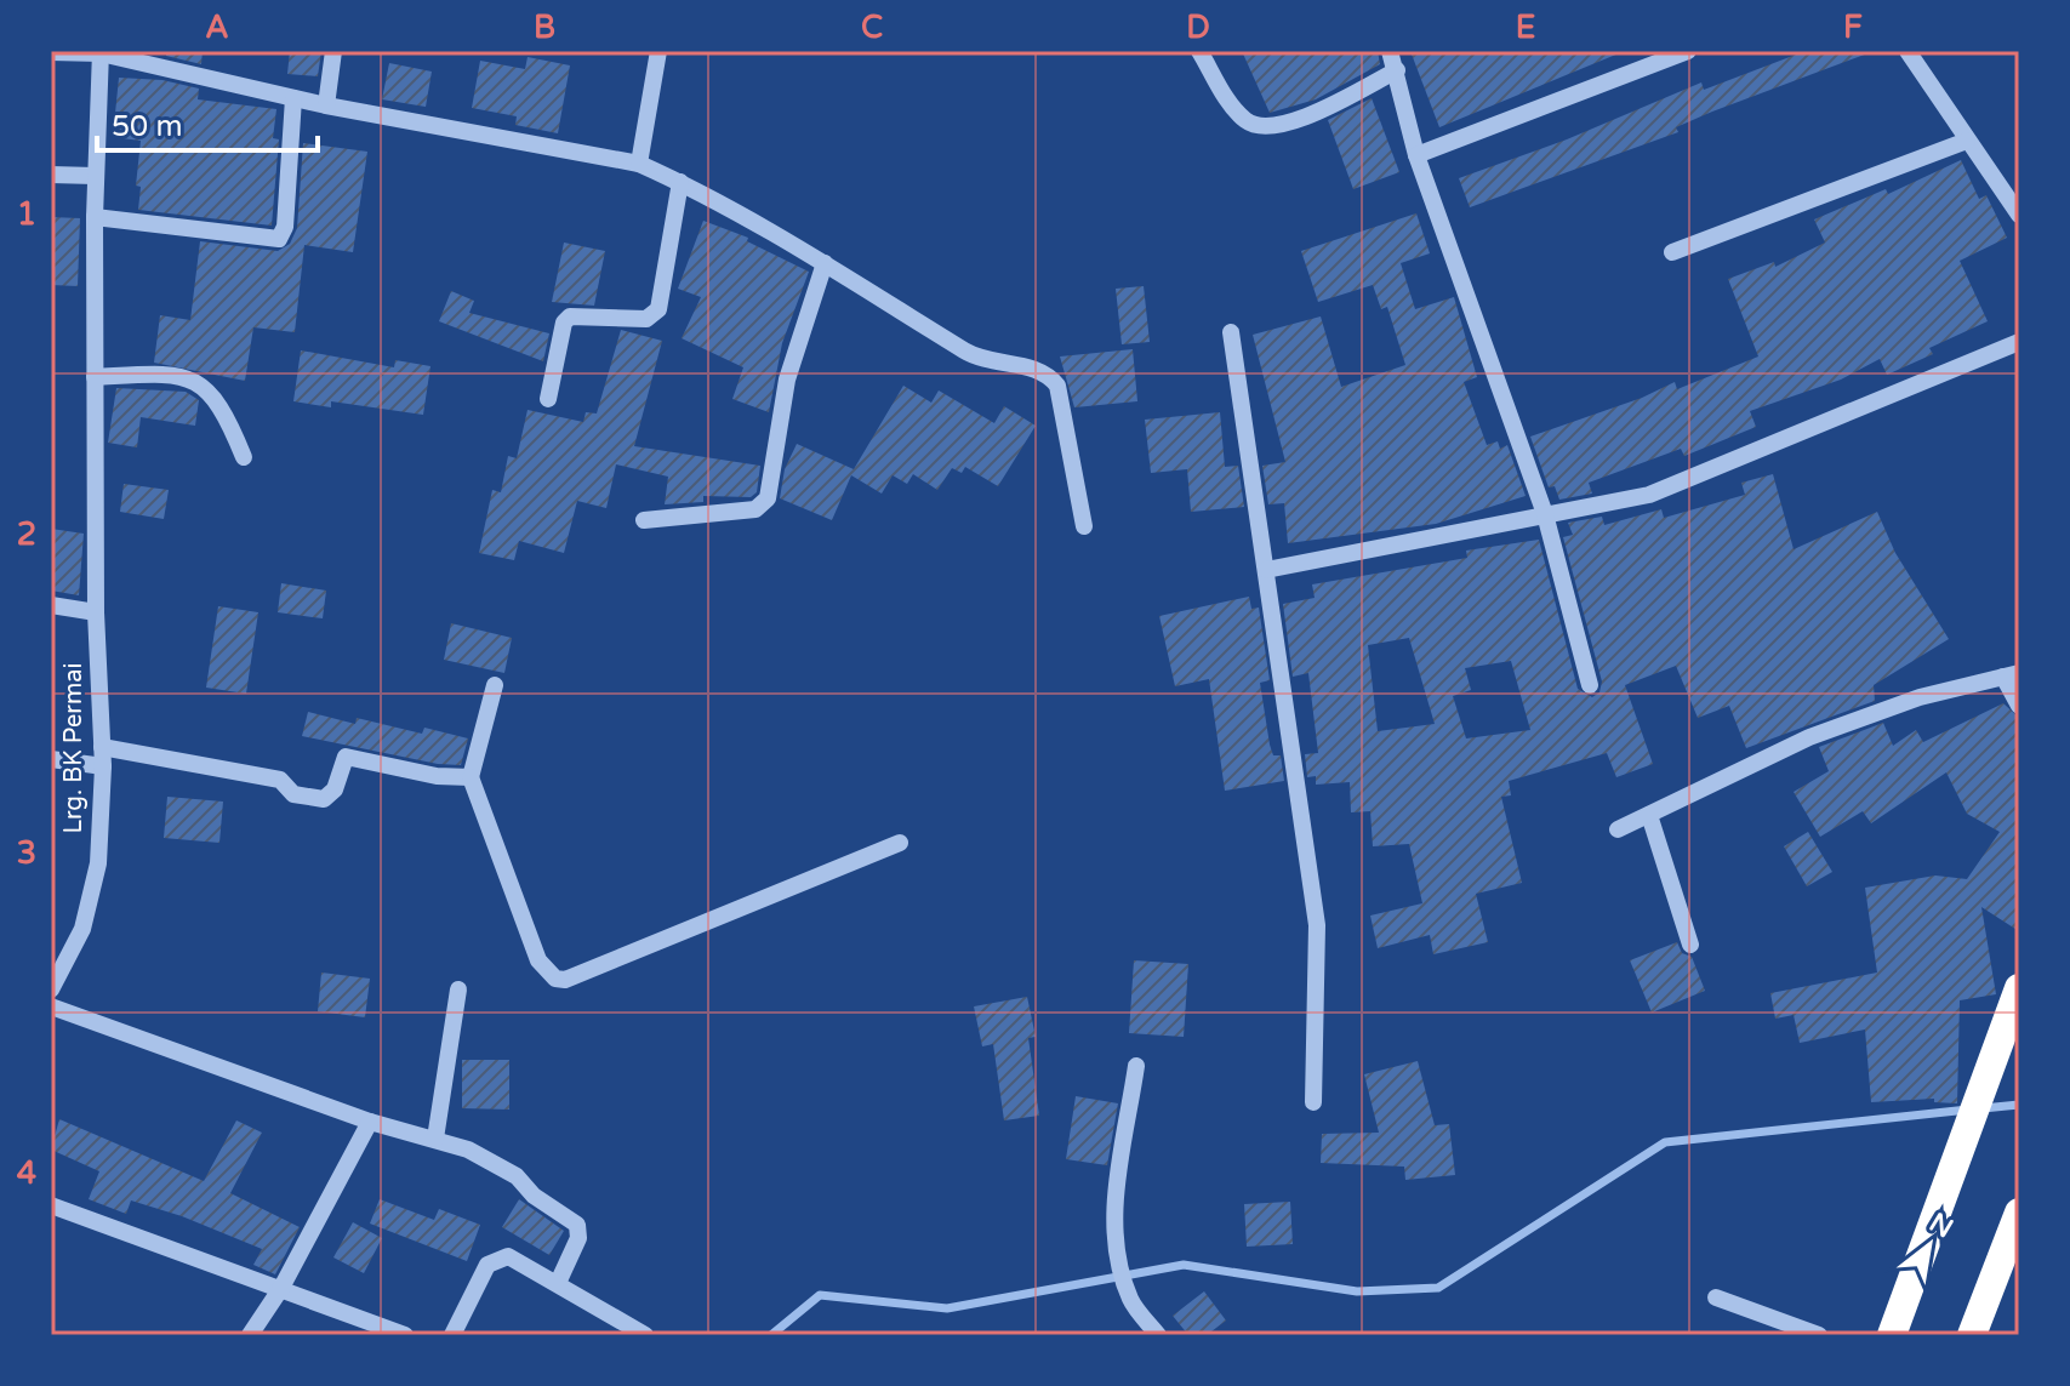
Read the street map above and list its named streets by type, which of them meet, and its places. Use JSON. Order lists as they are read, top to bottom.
{
  "streets": {
    "street": ["Lrg. BK Permai"]
  },
  "scale_bar": "50 m",
  "north": "top right",
  "grid": {
    "columns": [
      "A",
      "B",
      "C",
      "D",
      "E",
      "F"
    ],
    "rows": [
      "1",
      "2",
      "3",
      "4"
    ]
  }
}
